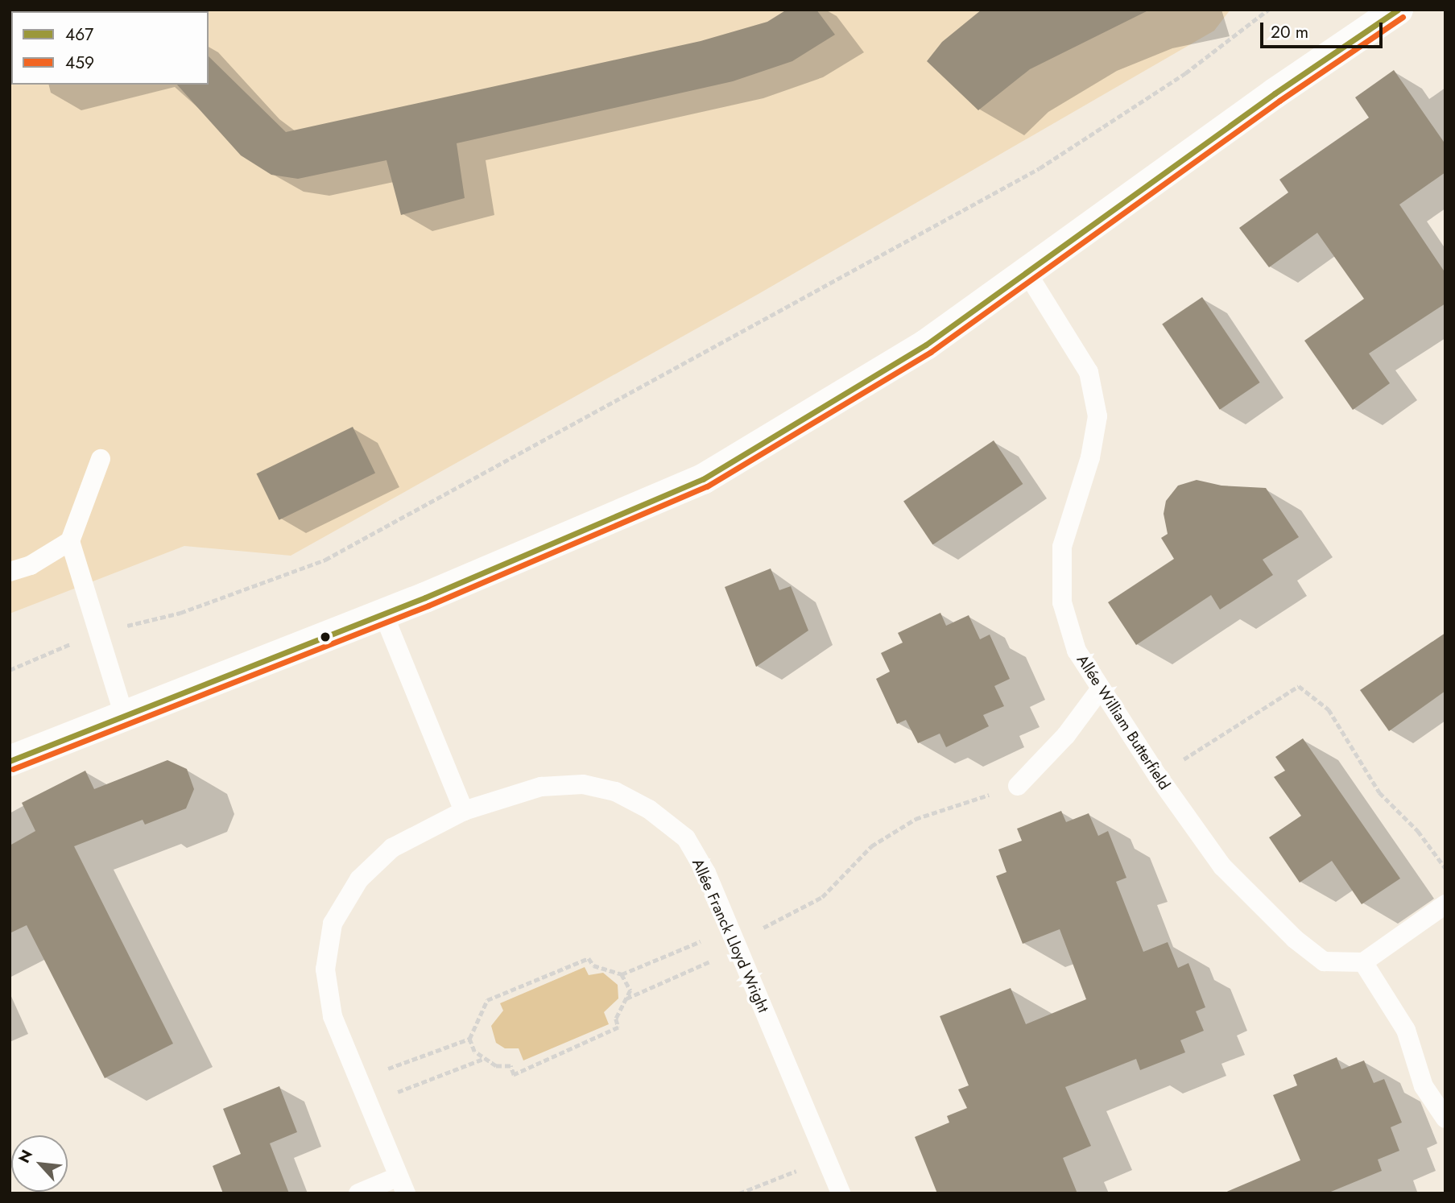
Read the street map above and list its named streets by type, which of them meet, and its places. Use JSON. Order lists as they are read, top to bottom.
{
  "streets": {
    "lane": ["Allée William Butterfield", "Allée Franck Lloyd Wright"]
  },
  "lines": ["transit line 467", "transit line 459"],
  "legend": ["467", "459"],
  "scale_bar": "20 m",
  "north": "top left"
}
